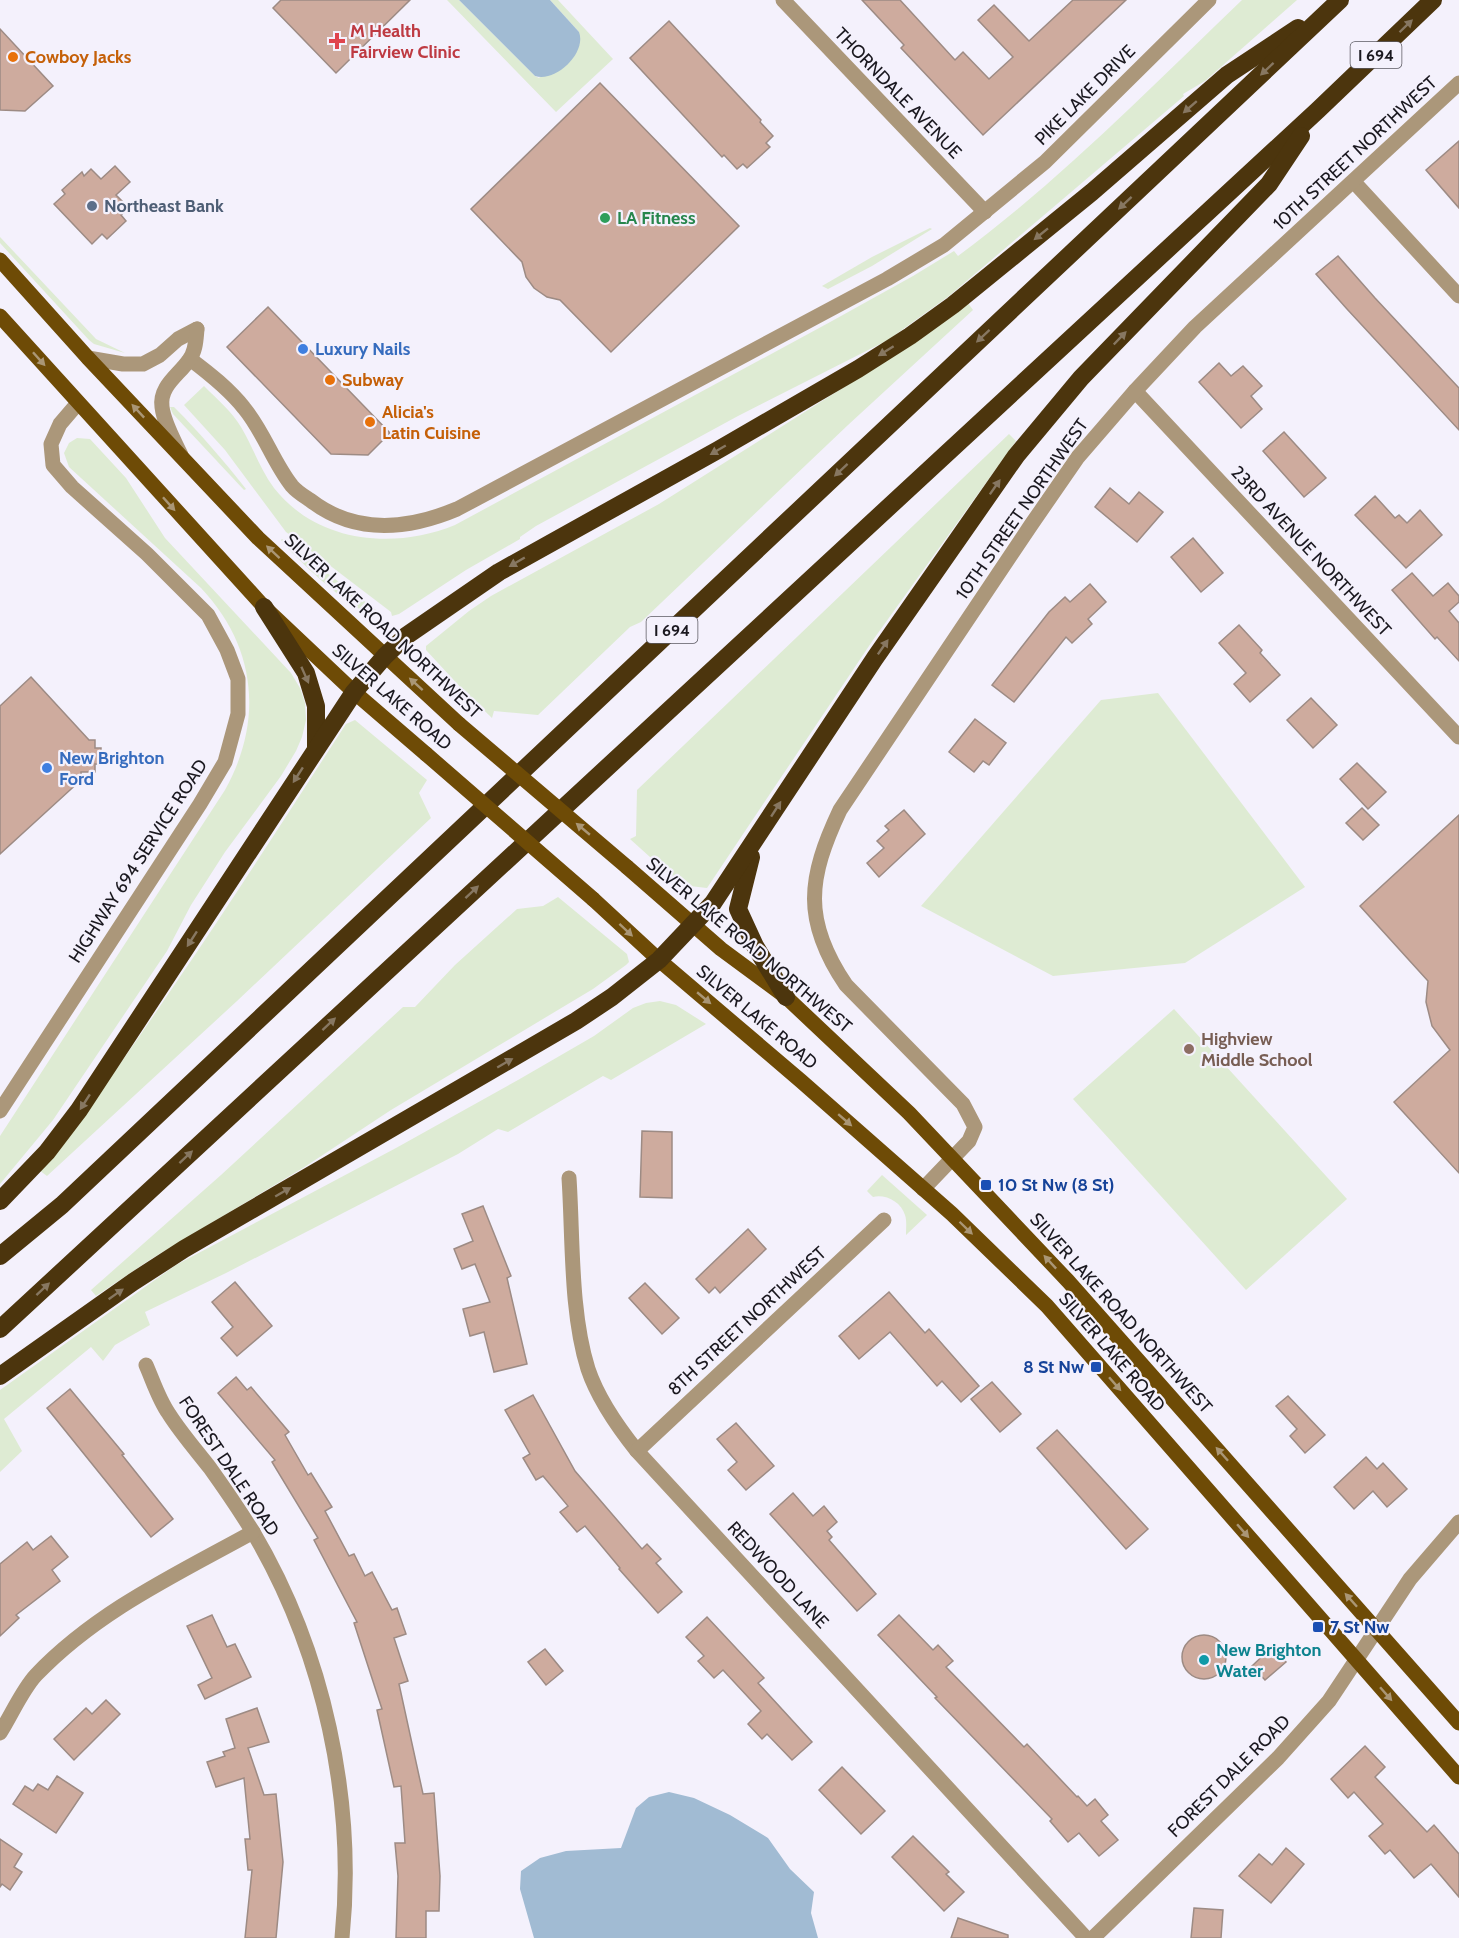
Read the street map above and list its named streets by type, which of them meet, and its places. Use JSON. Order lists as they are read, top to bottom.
{
  "streets": {
    "highway": ["I 694"],
    "main road": ["SILVER LAKE ROAD NORTHWEST", "SILVER LAKE ROAD"],
    "street": [
      "THORNDALE AVENUE",
      "PIKE LAKE DRIVE",
      "10TH STREET NORTHWEST",
      "23RD AVENUE NORTHWEST",
      "HIGHWAY 694 SERVICE ROAD",
      "8TH STREET NORTHWEST",
      "FOREST DALE ROAD",
      "REDWOOD LANE"
    ]
  },
  "crossings": [
    ["THORNDALE AVENUE", "PIKE LAKE DRIVE"],
    ["10TH STREET NORTHWEST", "23RD AVENUE NORTHWEST"],
    ["10TH STREET NORTHWEST", "SILVER LAKE ROAD NORTHWEST"],
    ["SILVER LAKE ROAD NORTHWEST", "FOREST DALE ROAD"],
    ["SILVER LAKE ROAD", "HIGHWAY 694 SERVICE ROAD"],
    ["SILVER LAKE ROAD", "FOREST DALE ROAD"],
    ["8TH STREET NORTHWEST", "REDWOOD LANE"]
  ],
  "one_way": ["SILVER LAKE ROAD NORTHWEST", "SILVER LAKE ROAD"],
  "places": {
    "health": ["M Health Fairview Clinic"],
    "other": [
      "Cowboy Jacks",
      "Northeast Bank",
      "LA Fitness",
      "Luxury Nails",
      "Subway",
      "Alicia's Latin Cuisine",
      "New Brighton Ford",
      "Highview Middle School",
      "New Brighton Water"
    ],
    "transit": ["10 St Nw (8 St)", "8 St Nw", "7 St Nw"]
  }
}
